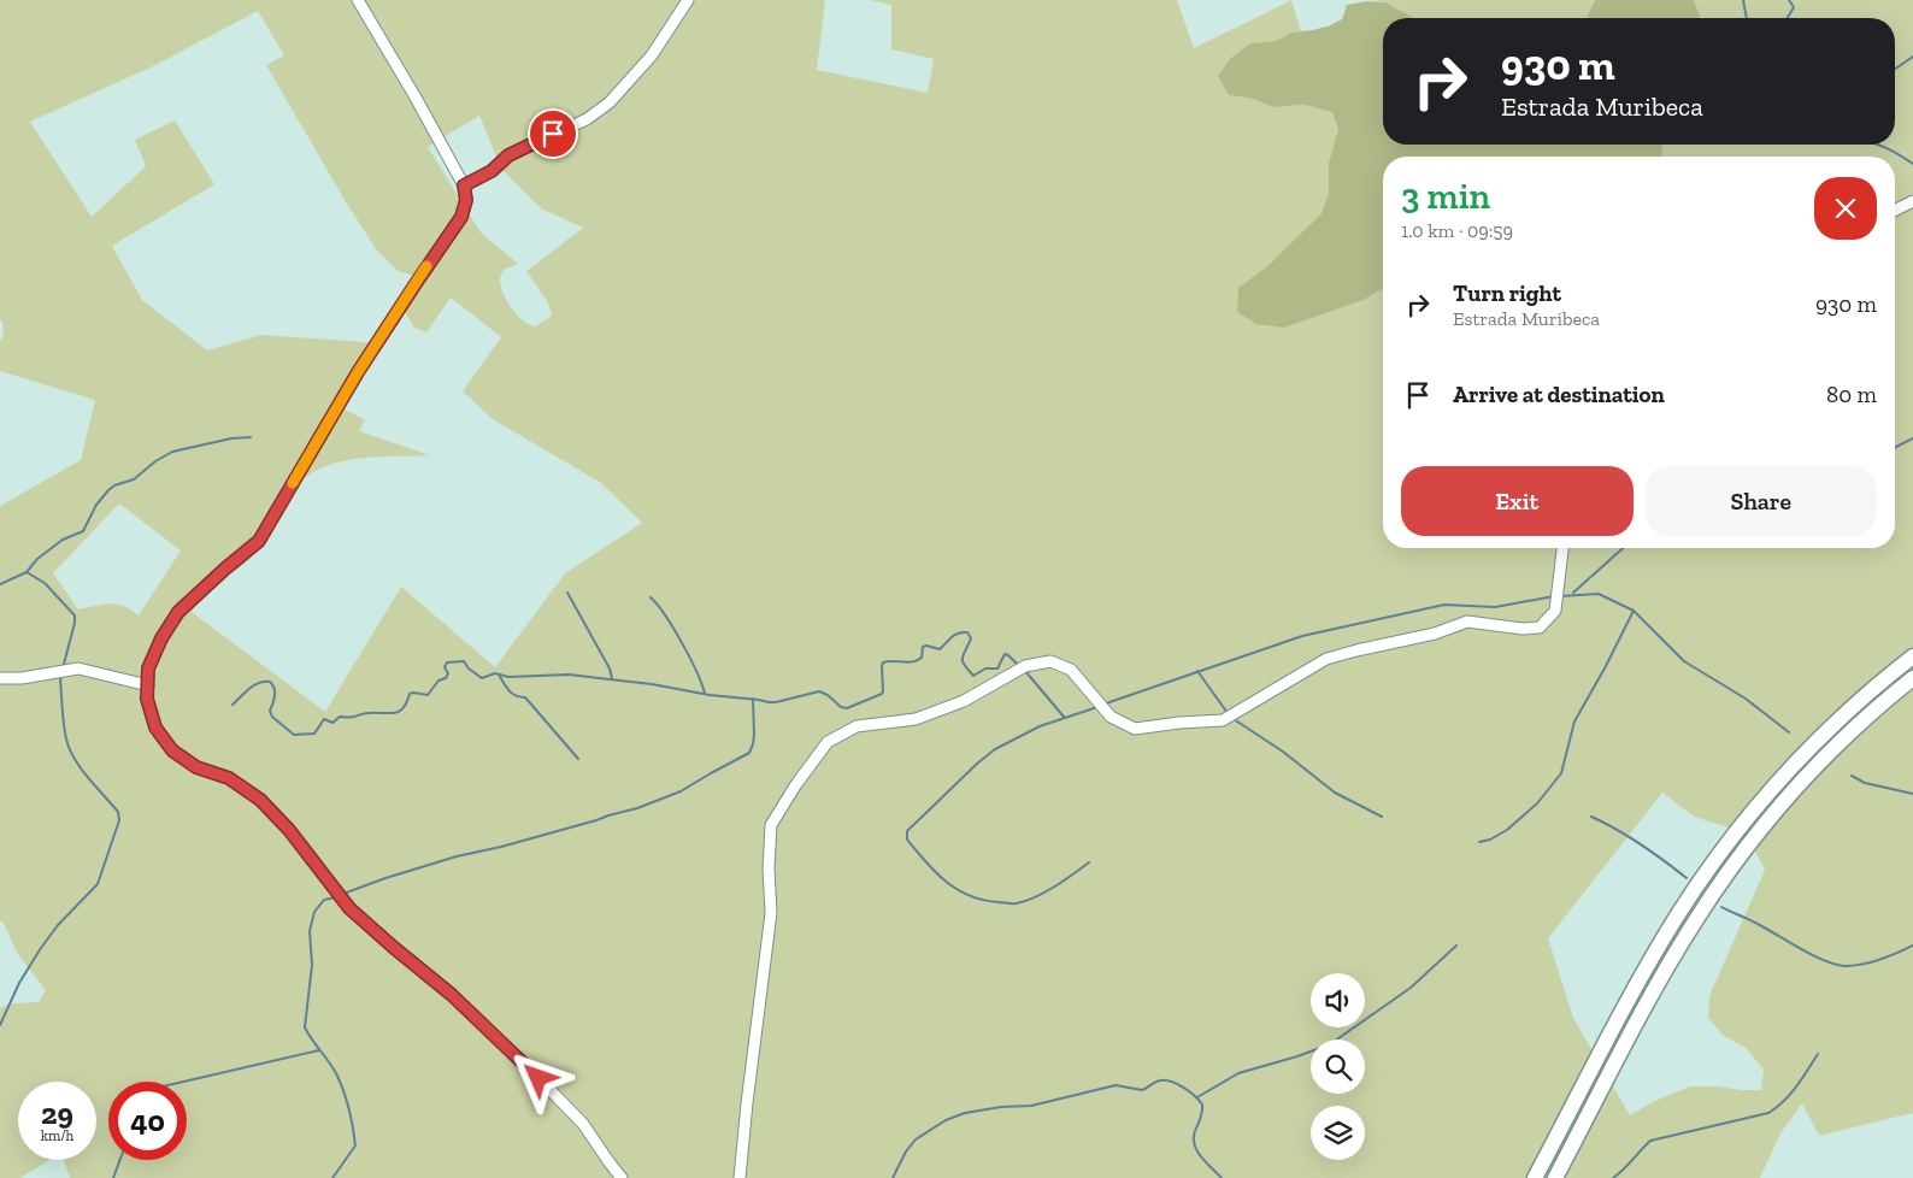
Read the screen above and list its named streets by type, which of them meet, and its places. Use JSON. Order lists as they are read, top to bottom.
{
  "page": {
    "turn": ["930 m", "Estrada Muribeca"],
    "heading": ["3 min", "1.0 km · 09:59"],
    "list": [
      {
        "name": "Turn right",
        "note": "Estrada Muribeca",
        "value": "930 m"
      },
      {
        "name": "Arrive at destination",
        "value": "80 m"
      }
    ],
    "buttons": ["Exit", "Share"],
    "speed": "29 km/h",
    "limit": "40"
  }
}
